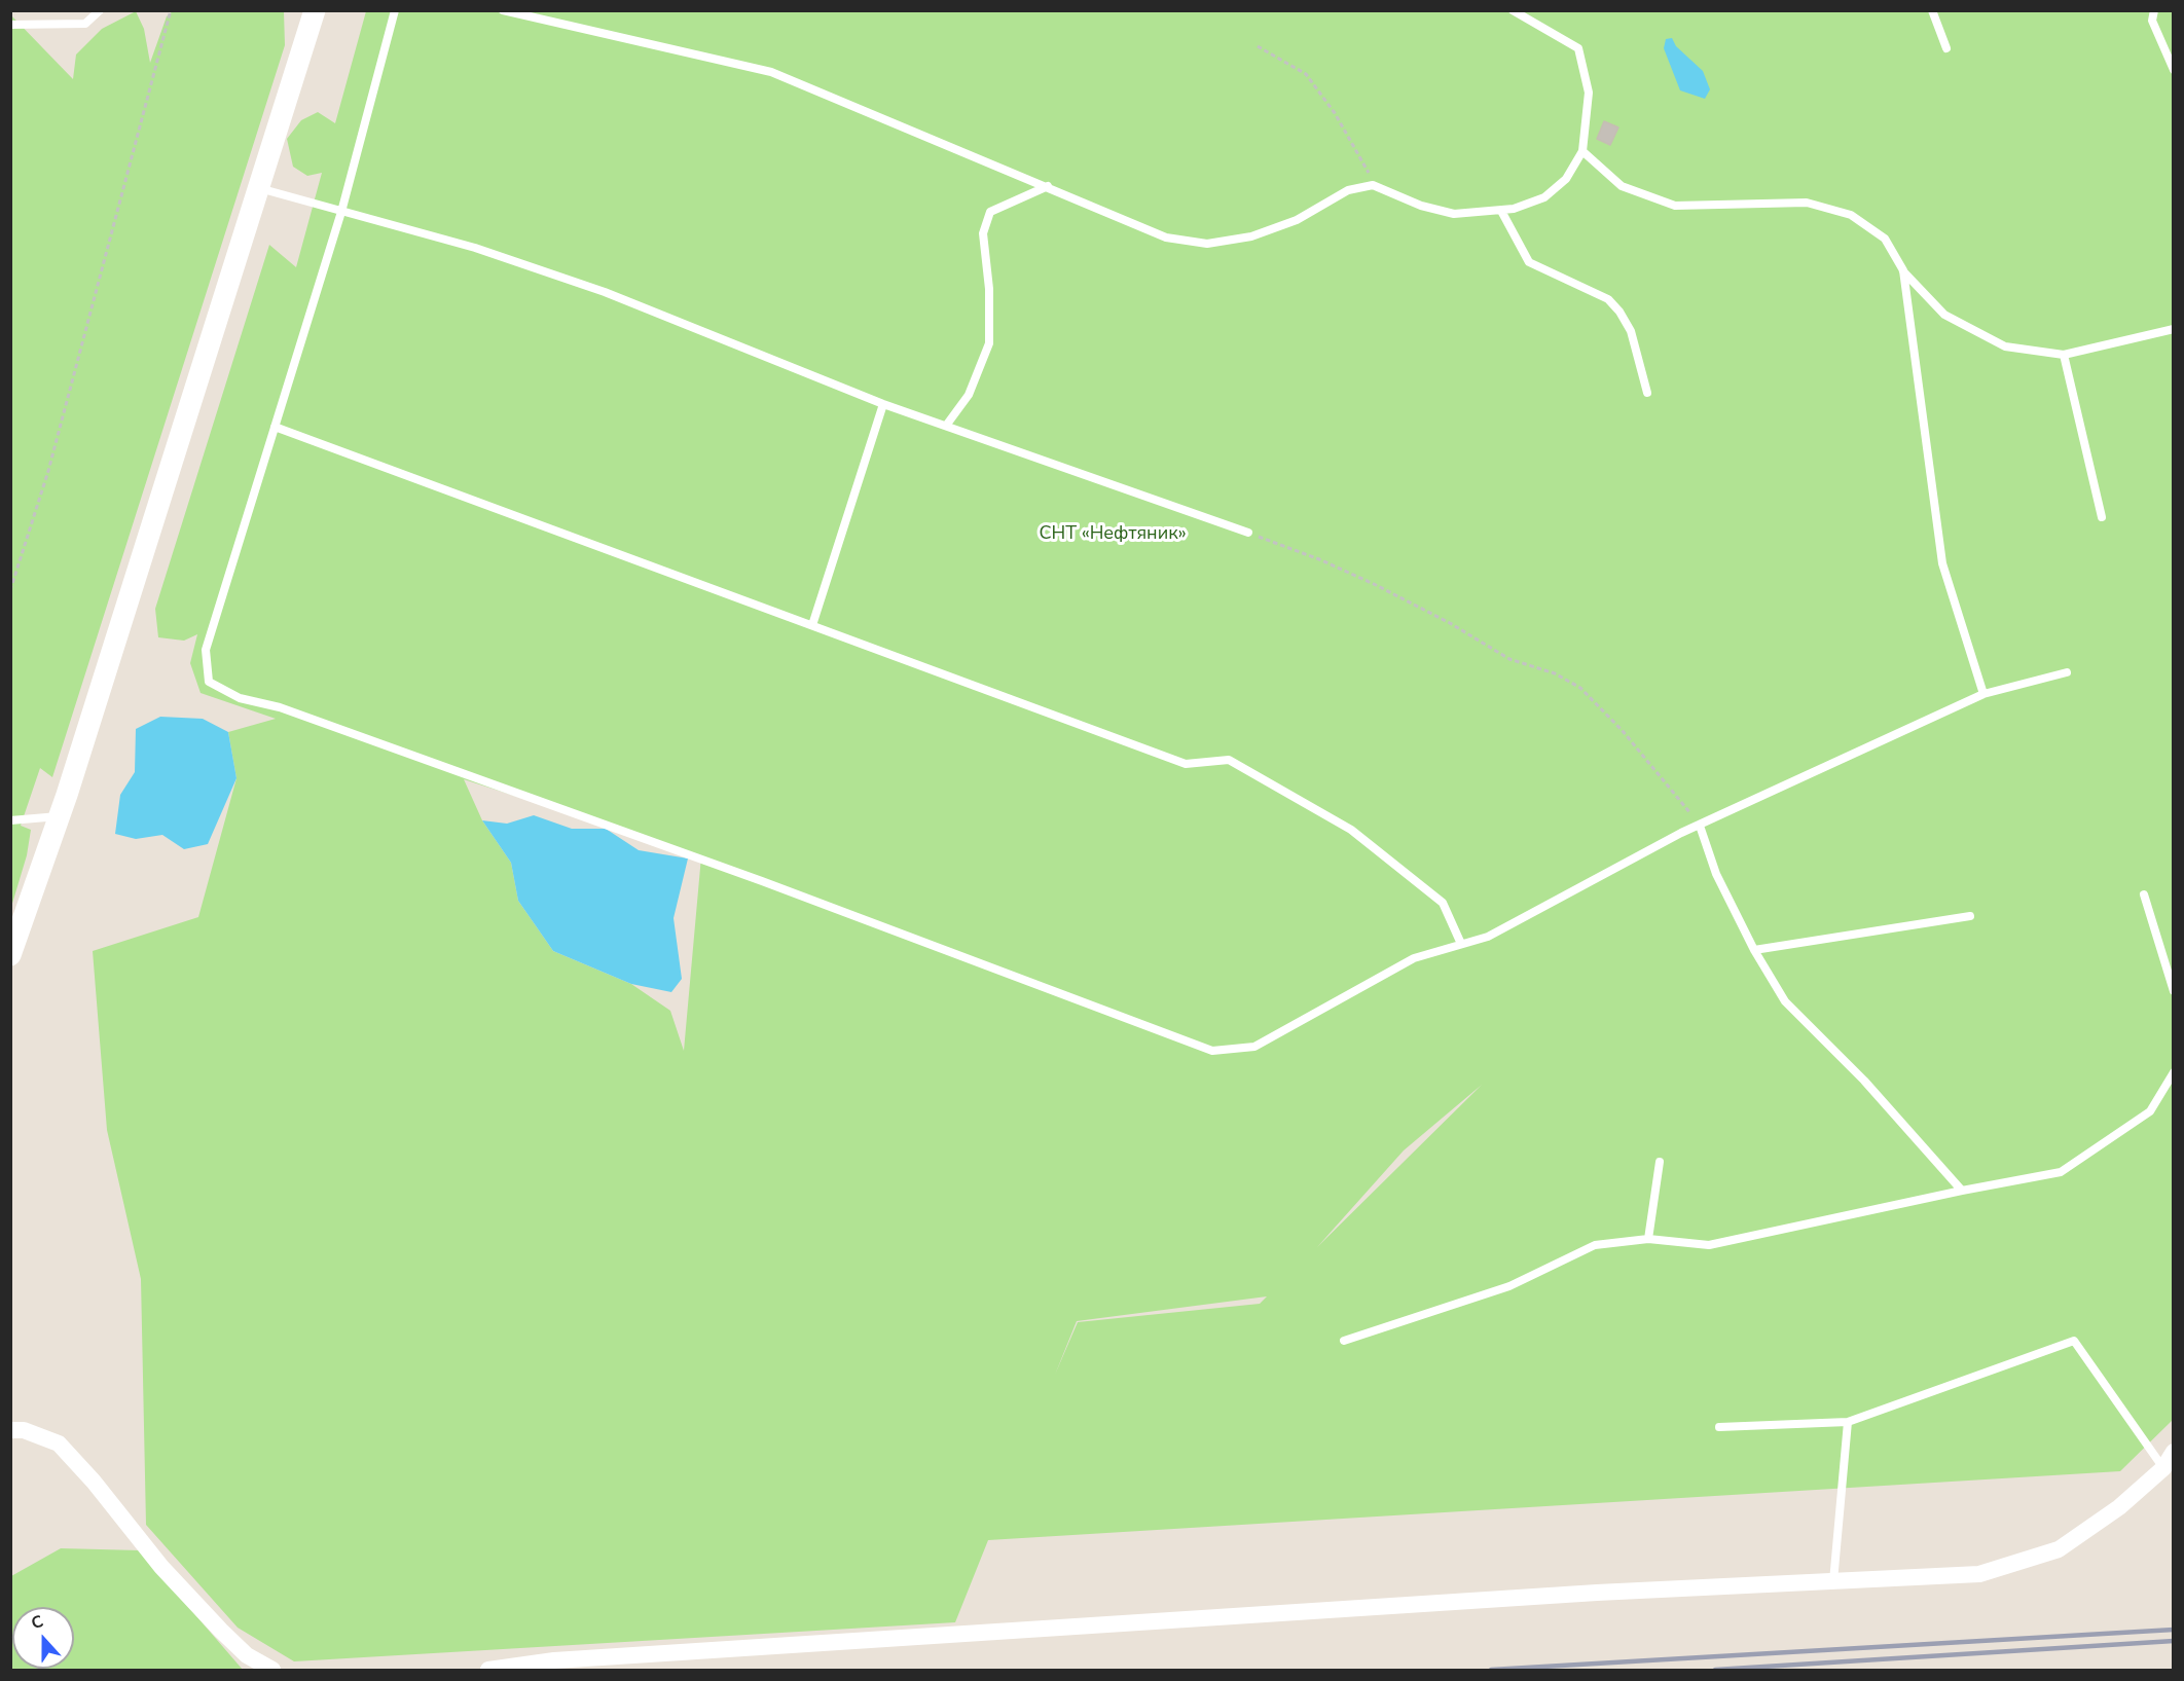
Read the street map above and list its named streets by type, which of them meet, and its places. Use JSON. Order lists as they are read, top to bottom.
{
  "parks": ["СНТ «Нефтяник»"],
  "north": "top"
}
